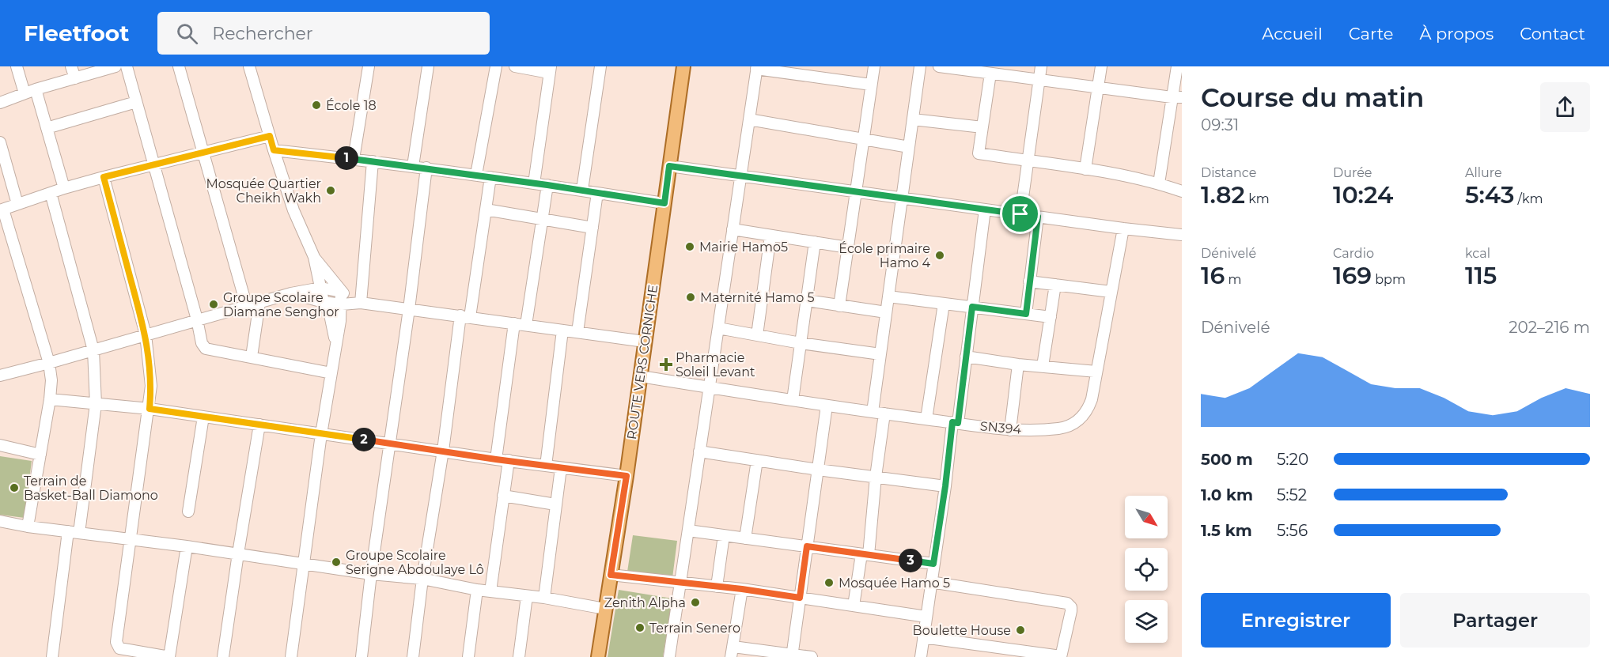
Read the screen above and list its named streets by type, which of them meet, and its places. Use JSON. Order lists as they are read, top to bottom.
{
  "streets": {
    "main road": ["ROUTE VERS CORNICHE"],
    "street": ["SN394"]
  },
  "crossings": [
    ["ROUTE VERS CORNICHE", "SN394"]
  ],
  "places": {
    "other": [
      "École 18",
      "Mosquée Quartier Cheikh Wakh",
      "Mairie Hamo5",
      "École primaire Hamo 4",
      "Maternité Hamo 5",
      "Groupe Scolaire Diamane Senghor",
      "Terrain de Basket-Ball Diamono",
      "Groupe Scolaire Serigne Abdoulaye Lô",
      "Mosquée Hamo 5",
      "Zenith Alpha",
      "Terrain Senero",
      "Boulette House"
    ],
    "health": ["Pharmacie Soleil Levant"]
  },
  "north": "bottom right",
  "page": {
    "header": "Fleetfoot",
    "search": "Rechercher",
    "nav": [
      "Accueil",
      "Carte",
      "À propos",
      "Contact"
    ],
    "heading": ["Course du matin", "09:31"],
    "pins": ["1", "2", "3"],
    "stats": [
      ["Distance", "1.82 km"],
      ["Durée", "10:24"],
      ["Allure", "5:43 /km"],
      ["Dénivelé", "16 m"],
      ["Cardio", "169 bpm"],
      ["kcal", "115"]
    ],
    "chart": ["Dénivelé", "202–216 m"],
    "list": [
      {
        "name": "500 m",
        "note": "5:20"
      },
      {
        "name": "1.0 km",
        "note": "5:52"
      },
      {
        "name": "1.5 km",
        "note": "5:56"
      }
    ],
    "buttons": ["Enregistrer", "Partager"]
  }
}
